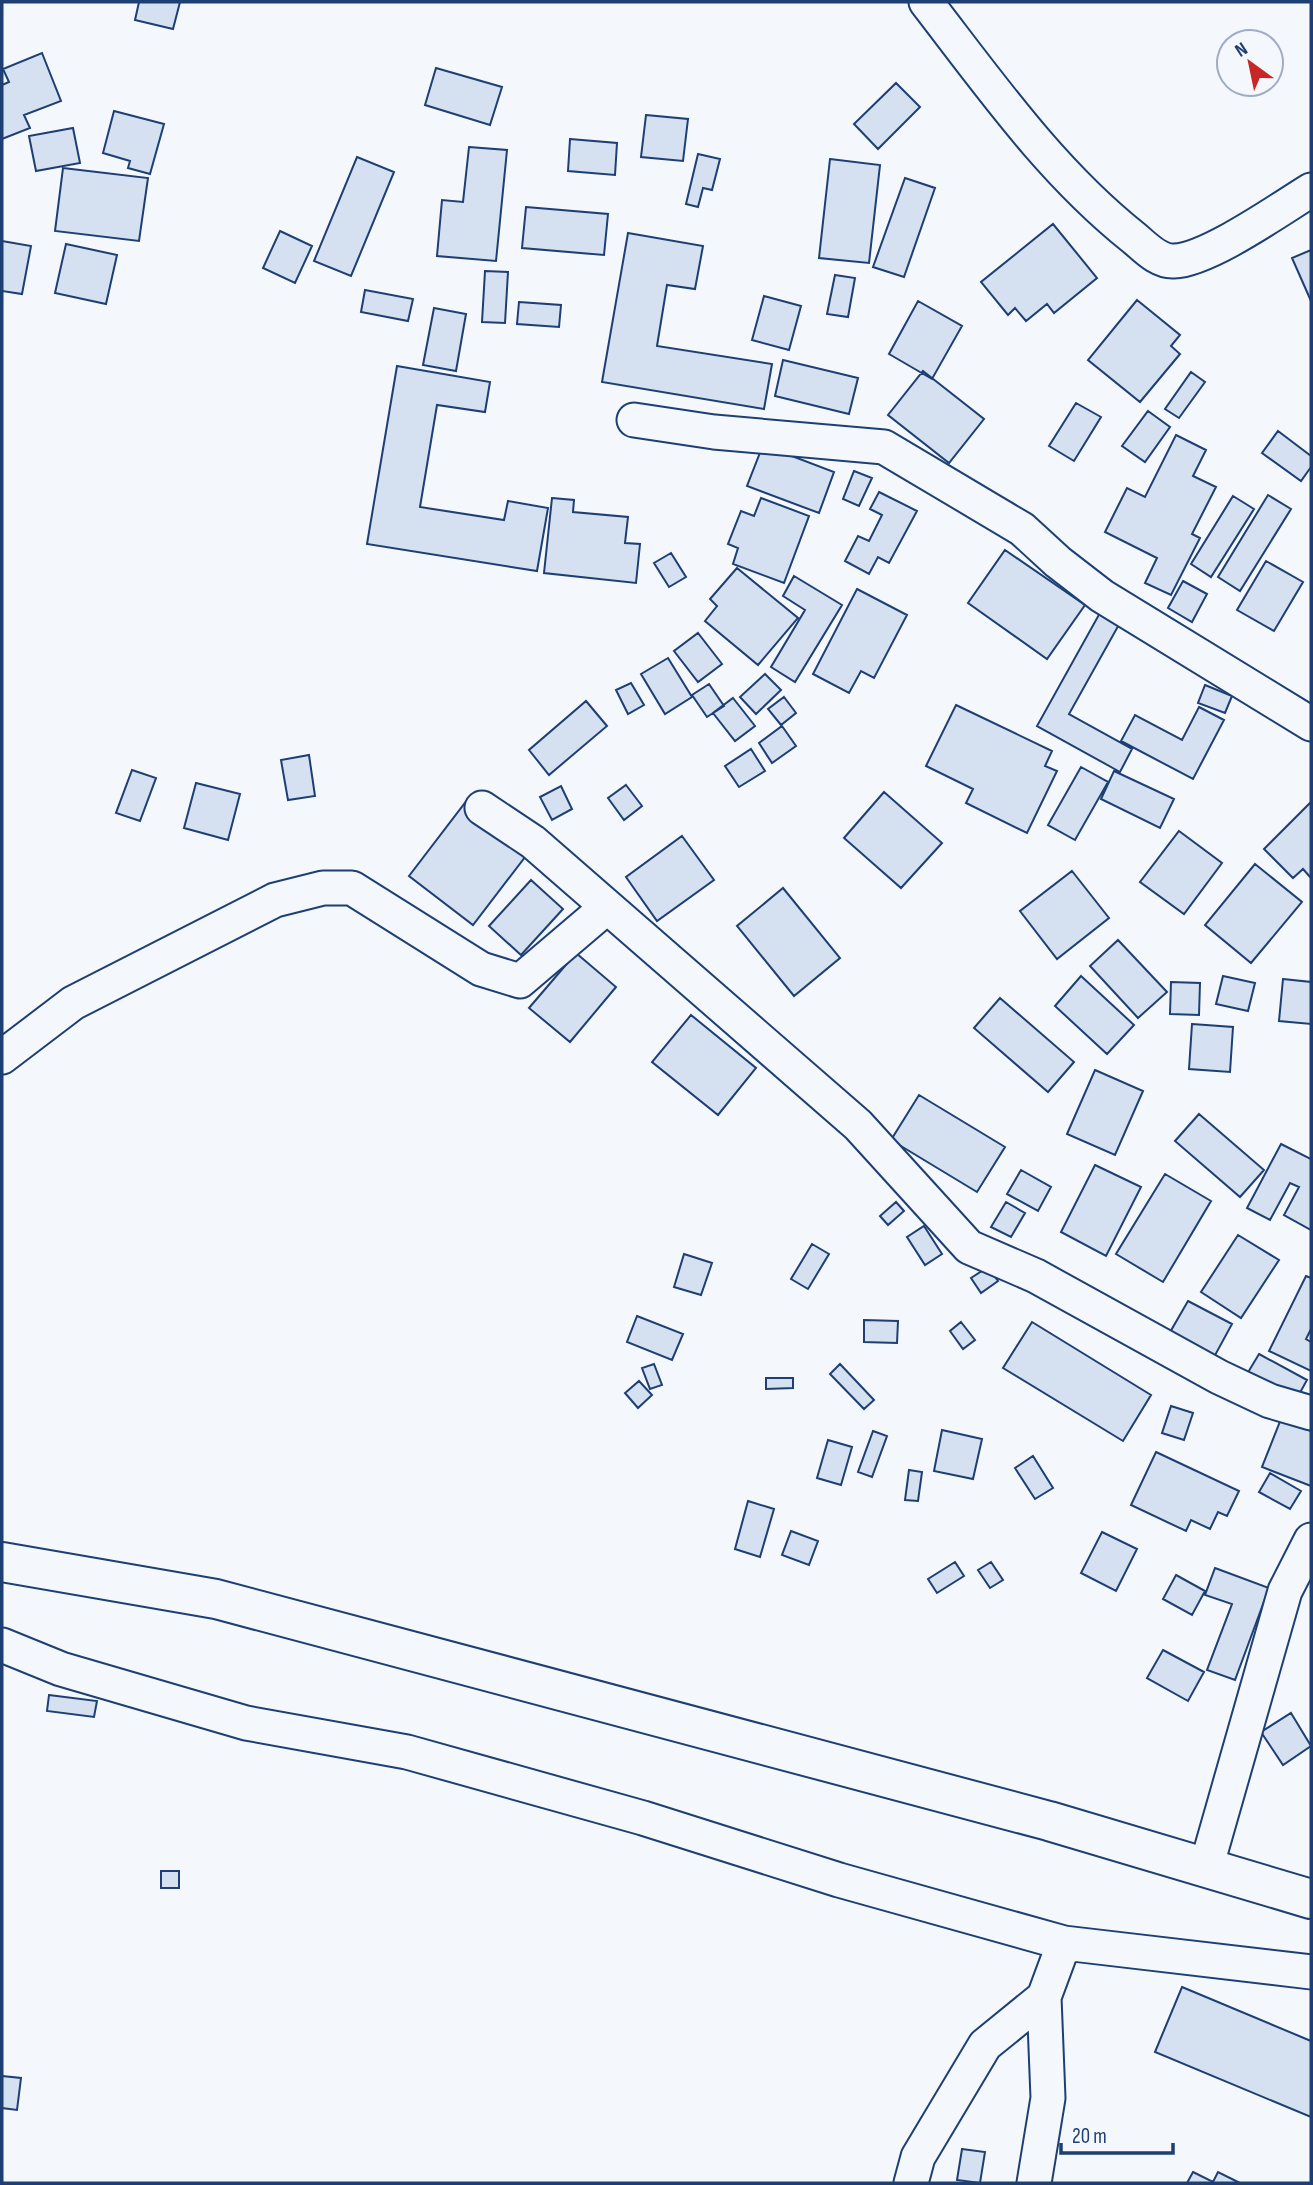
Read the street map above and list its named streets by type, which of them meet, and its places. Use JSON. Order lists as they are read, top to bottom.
{
  "scale_bar": "20 m",
  "north": "top left"
}
